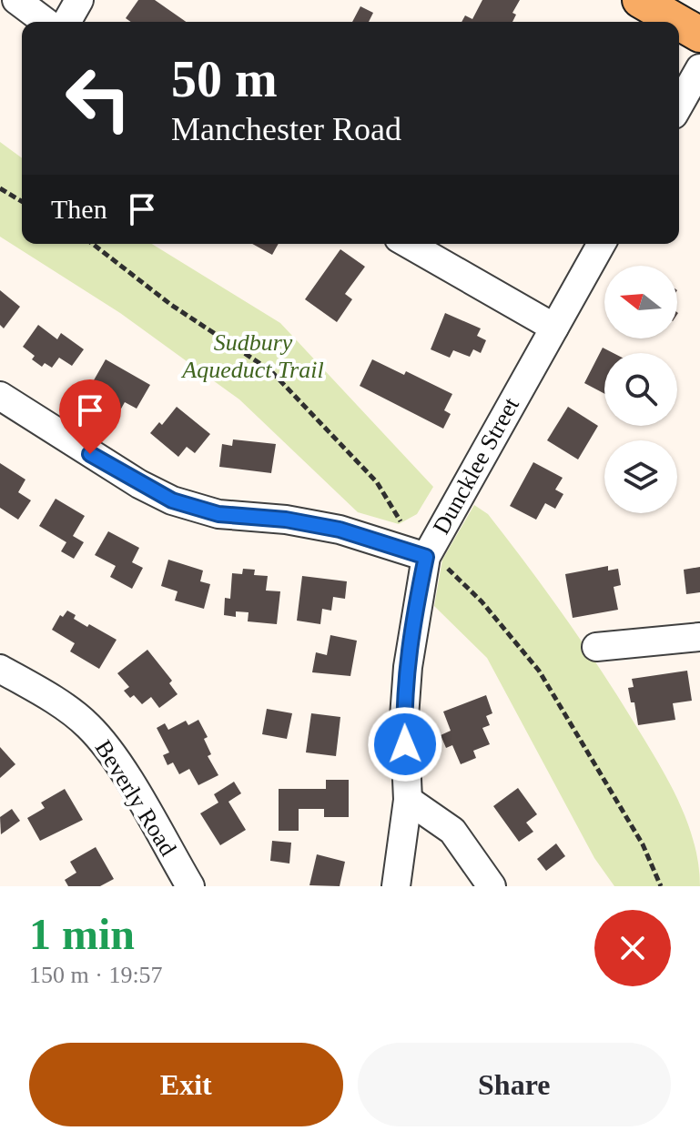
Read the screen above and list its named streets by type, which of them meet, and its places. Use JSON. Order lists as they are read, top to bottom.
{
  "streets": {
    "street": ["Duncklee Street", "Beverly Road"]
  },
  "parks": ["Sudbury Aqueduct Trail"],
  "north": "left",
  "page": {
    "turn": ["50 m", "Manchester Road"],
    "then": "Then",
    "heading": ["1 min", "150 m · 19:57"],
    "buttons": ["Exit", "Share"]
  }
}
